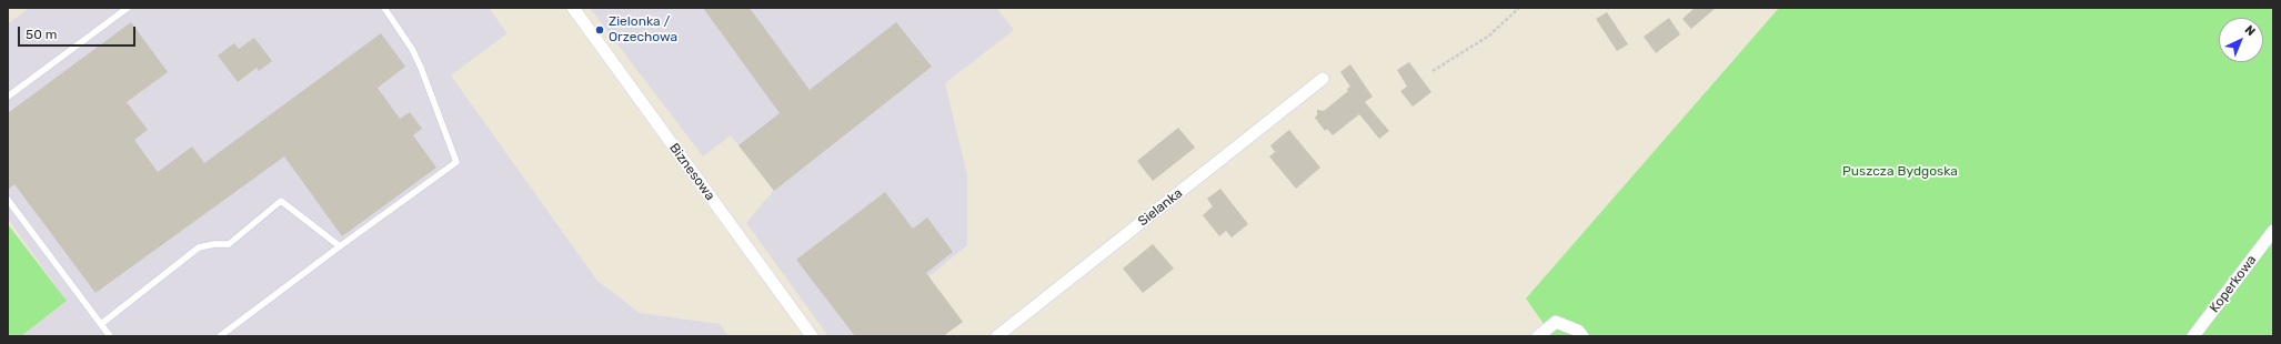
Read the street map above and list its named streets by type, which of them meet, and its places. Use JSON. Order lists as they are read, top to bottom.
{
  "streets": {
    "street": ["Biznesowa", "Sielanka", "Koperkowa"]
  },
  "parks": ["Puszcza Bydgoska"],
  "places": ["Zielonka / Orzechowa"],
  "scale_bar": "50 m",
  "north": "top right"
}
